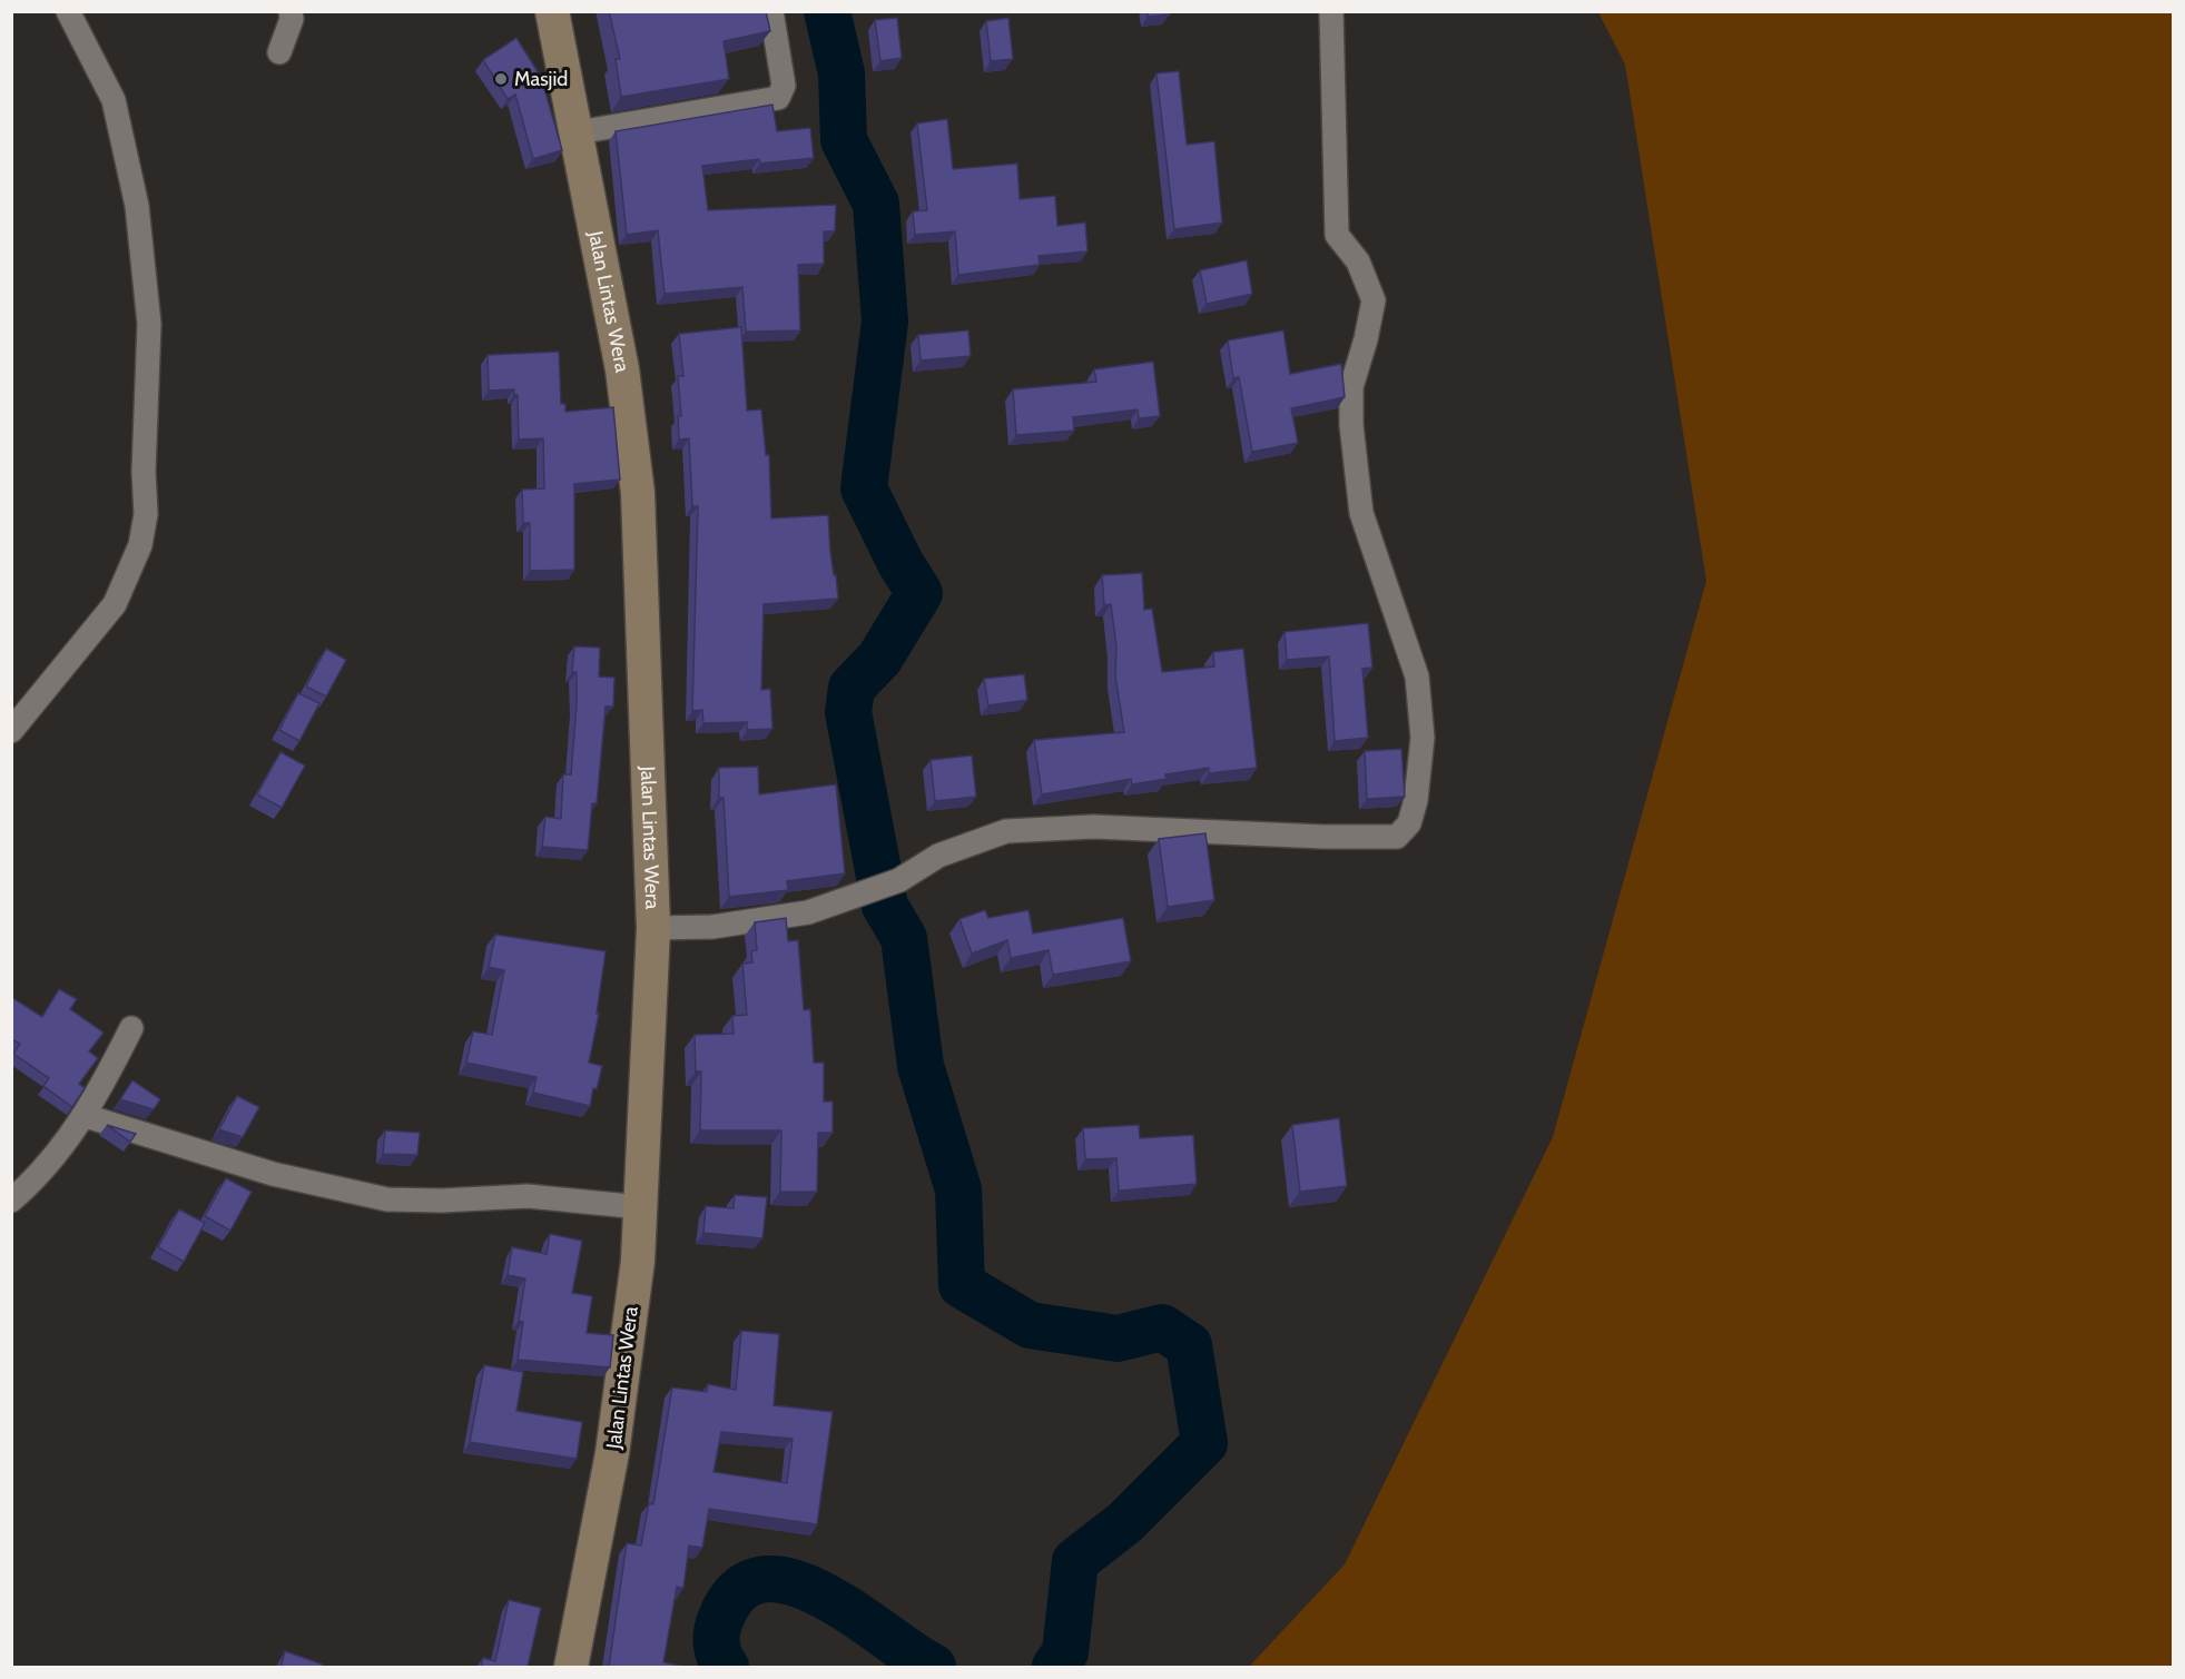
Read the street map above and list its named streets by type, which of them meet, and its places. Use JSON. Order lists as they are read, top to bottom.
{
  "streets": {
    "main road": ["Jalan Lintas Wera"]
  },
  "places": ["Masjid"]
}
